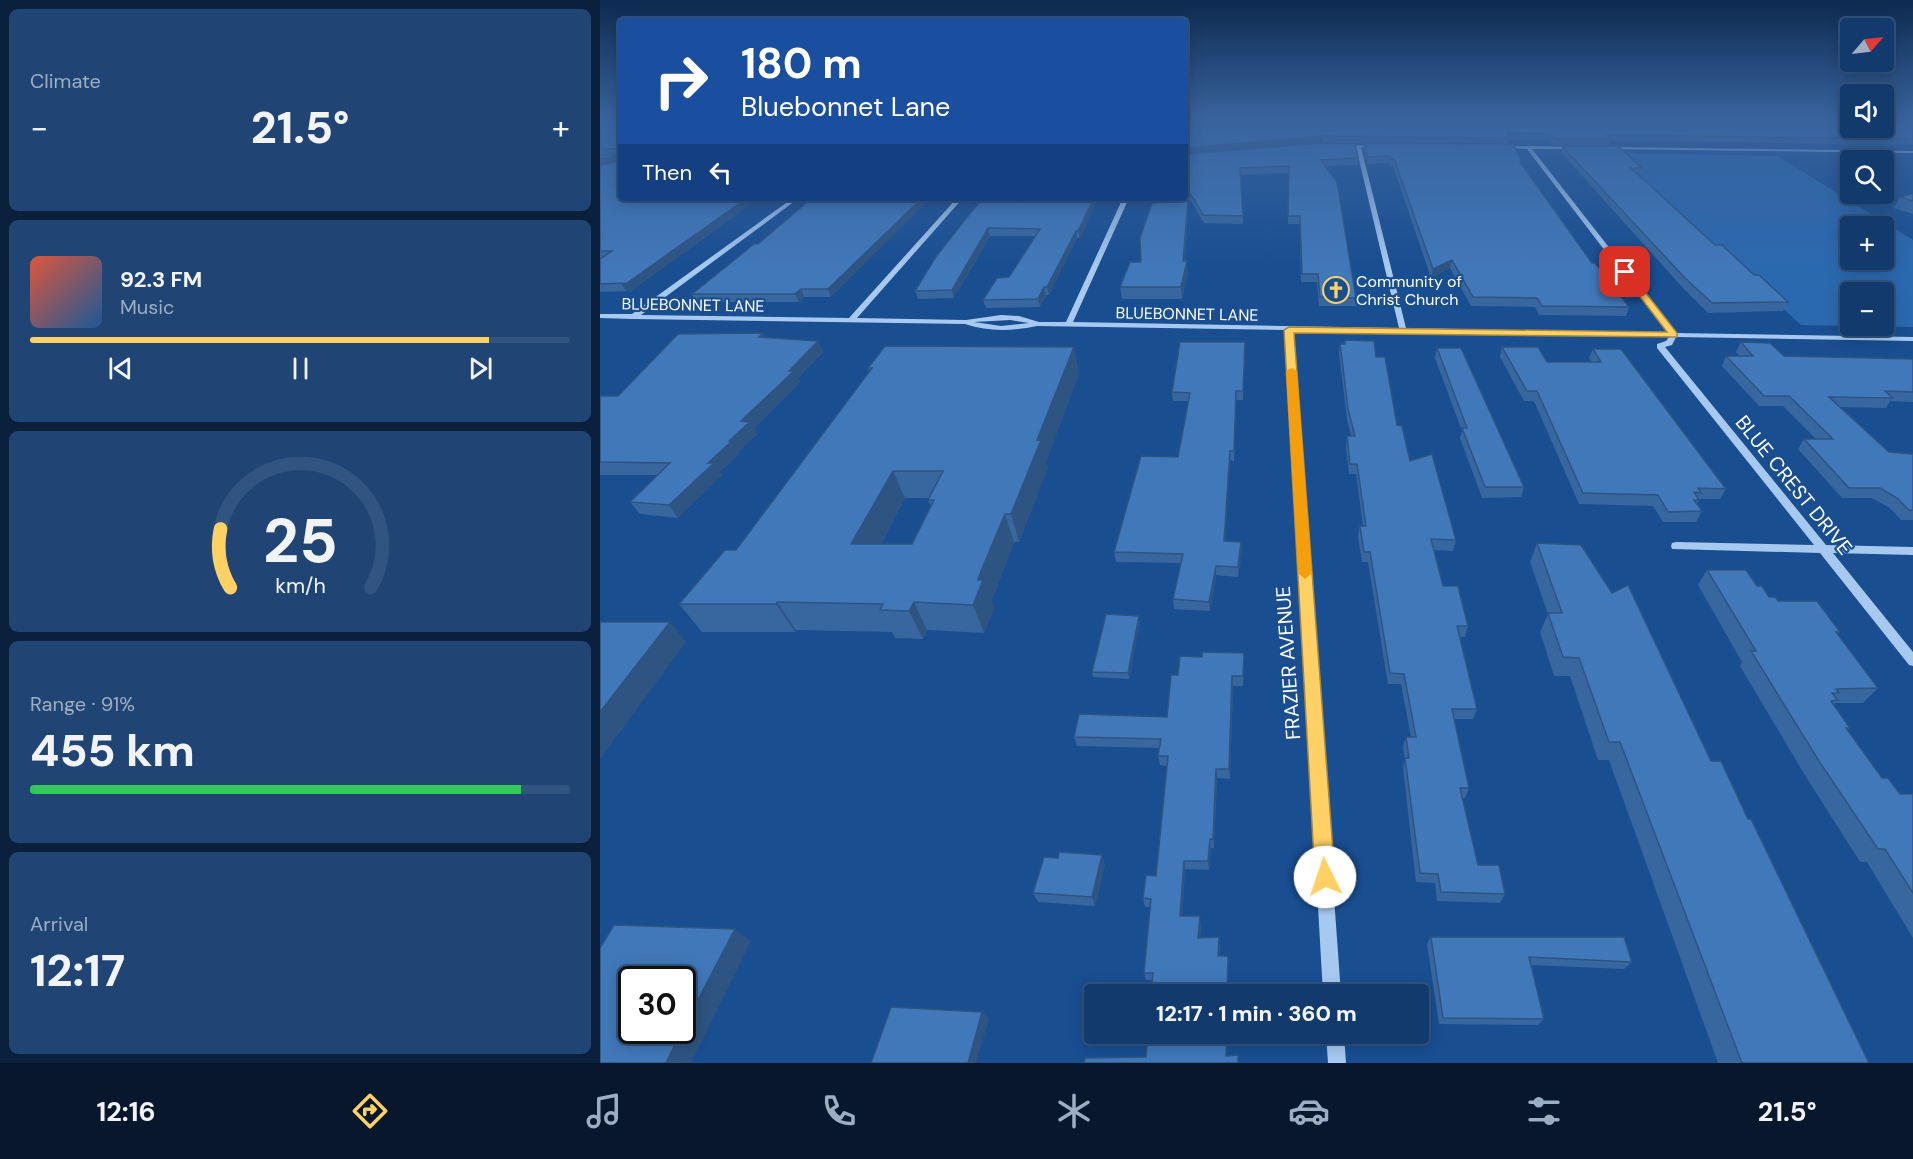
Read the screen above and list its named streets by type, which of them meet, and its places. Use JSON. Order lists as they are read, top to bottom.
{
  "streets": {
    "street": ["BLUEBONNET LANE", "BLUE CREST DRIVE", "FRAZIER AVENUE"]
  },
  "crossings": [
    ["BLUEBONNET LANE", "BLUE CREST DRIVE"],
    ["BLUEBONNET LANE", "FRAZIER AVENUE"]
  ],
  "places": {
    "church": ["Community of Christ Church"]
  },
  "north": "top right",
  "page": {
    "tile": [
      "Climate",
      ["Range · 91%", "455 km"],
      ["Arrival", "12:17"]
    ],
    "map_buttons": ["+", "−"],
    "turn": ["180 m", "Bluebonnet Lane"],
    "heat": ["−", "21.5°", "+"],
    "then": "Then",
    "song": ["92.3 FM", "Music"],
    "limit": "30",
    "trip": "12:17 · 1 min · 360 m",
    "tabs": ["12:16", "21.5°"],
    "gauge": ["25", "km/h"]
  }
}
